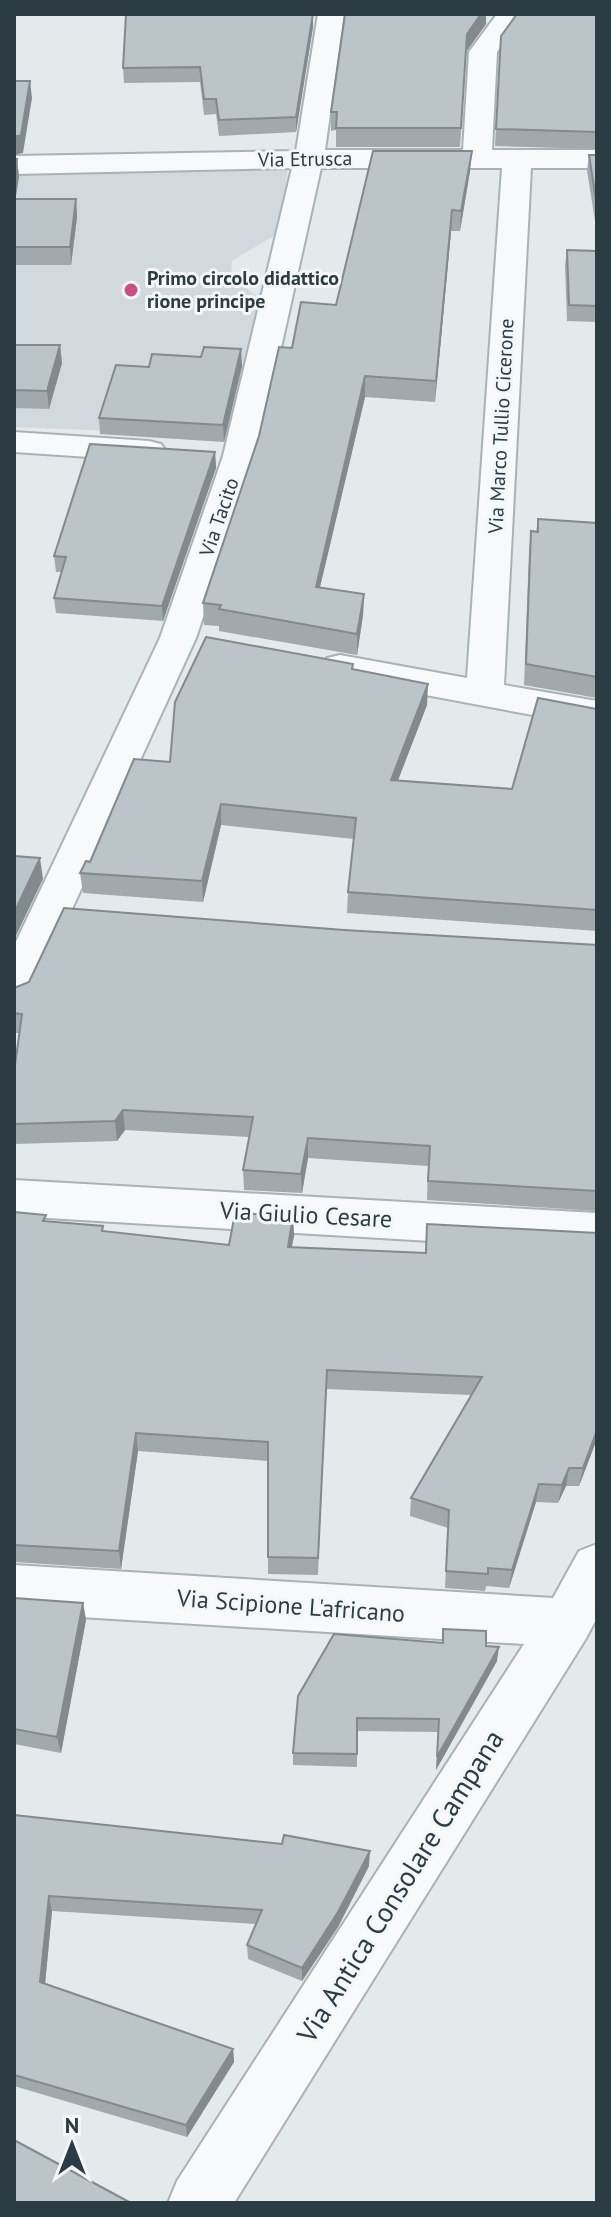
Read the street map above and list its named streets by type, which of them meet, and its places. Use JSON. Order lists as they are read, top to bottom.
{
  "streets": {
    "street": [
      "Via Etrusca",
      "Via Marco Tullio Cicerone",
      "Via Tacito",
      "Via Giulio Cesare",
      "Via Scipione L'africano",
      "Via Antica Consolare Campana"
    ]
  },
  "crossings": [
    ["Via Etrusca", "Via Marco Tullio Cicerone"],
    ["Via Etrusca", "Via Tacito"],
    ["Via Scipione L'africano", "Via Antica Consolare Campana"]
  ],
  "places": ["Primo circolo didattico rione principe"],
  "north": "top"
}
